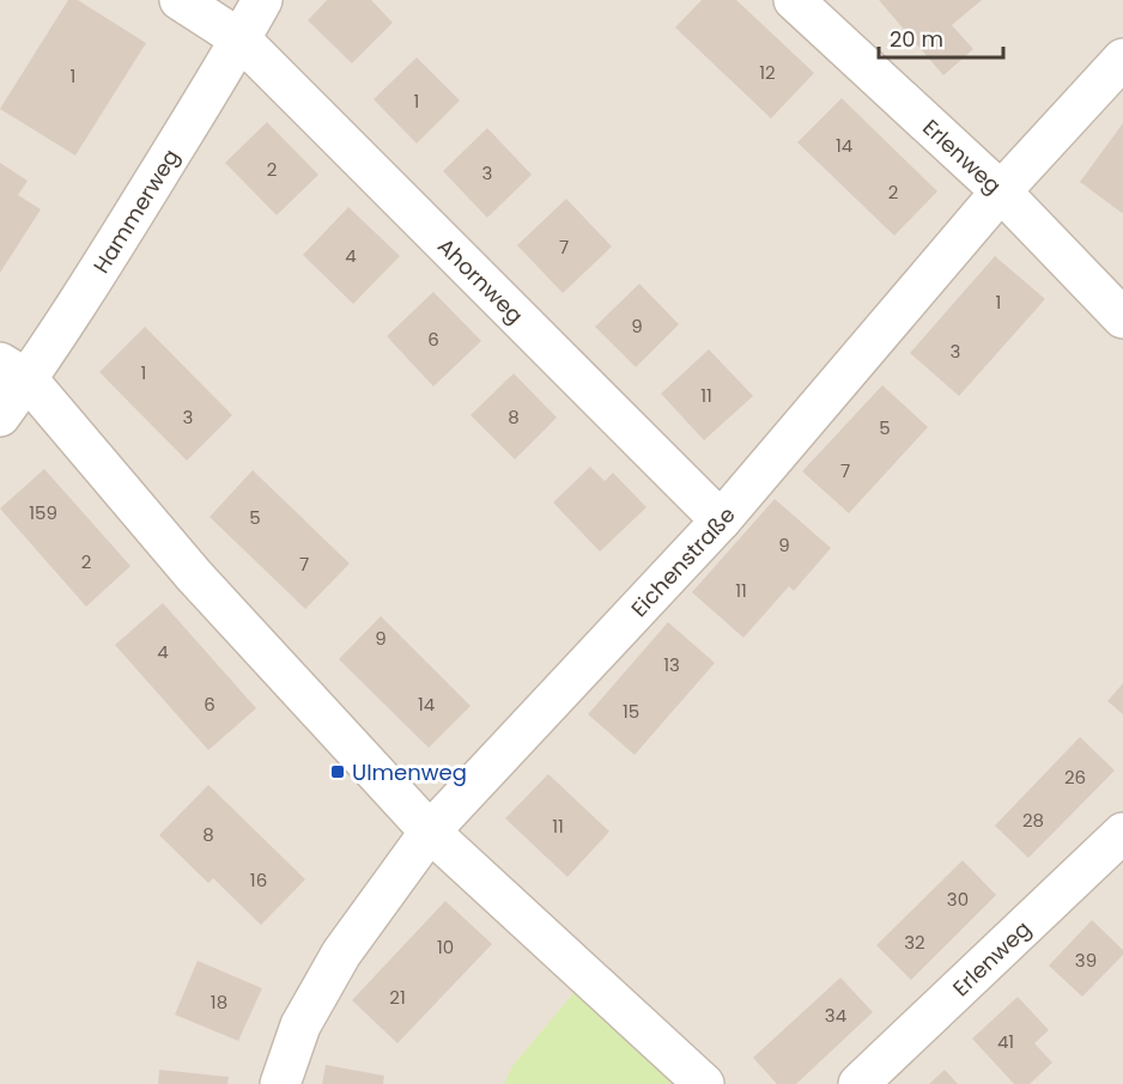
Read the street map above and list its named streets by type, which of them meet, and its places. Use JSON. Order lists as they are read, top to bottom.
{
  "streets": {
    "street": [
      "Erlenweg",
      "Hammerweg",
      "Ahornweg",
      "Eichenstraße"
    ]
  },
  "crossings": [
    ["Erlenweg", "Eichenstraße"],
    ["Hammerweg", "Ahornweg"],
    ["Ahornweg", "Eichenstraße"]
  ],
  "places": {
    "transit": ["Ulmenweg"]
  },
  "house_numbers": [
    "12",
    "1",
    "1",
    "14",
    "2",
    "3",
    "2",
    "7",
    "4",
    "1",
    "9",
    "6",
    "3",
    "1",
    "11",
    "3",
    "8",
    "5",
    "7",
    "159",
    "5",
    "9",
    "2",
    "7",
    "11",
    "9",
    "4",
    "13",
    "6",
    "14",
    "15",
    "26",
    "28",
    "11",
    "8",
    "16",
    "30",
    "32",
    "10",
    "39",
    "21",
    "18",
    "34",
    "41"
  ],
  "scale_bar": "20 m"
}
